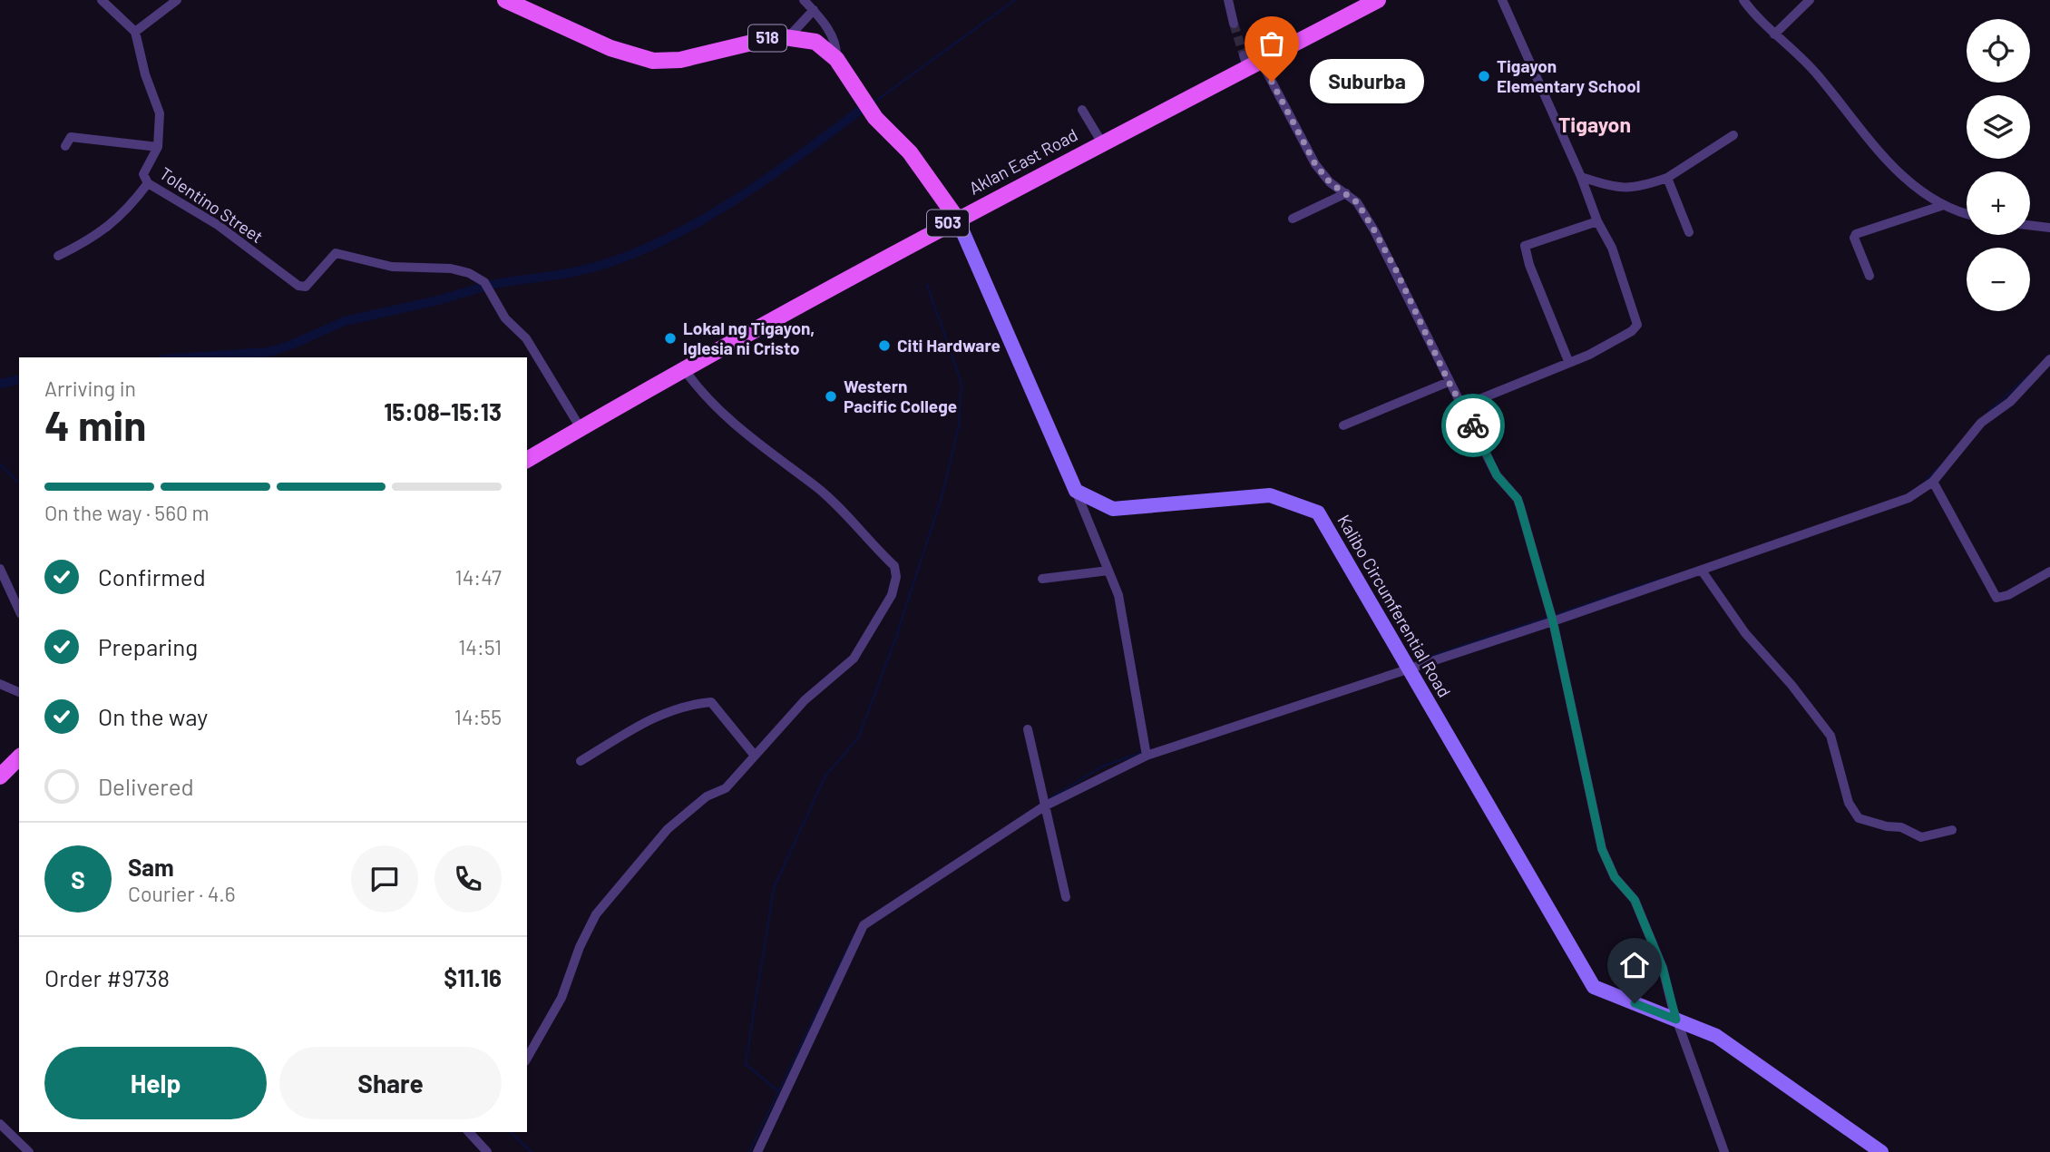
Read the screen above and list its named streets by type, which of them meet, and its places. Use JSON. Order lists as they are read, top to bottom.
{
  "streets": {
    "main road": [
      "518",
      "Aklan East Road",
      "503",
      "Kalibo Circumferential Road"
    ],
    "street": ["Tolentino Street"]
  },
  "crossings": [
    ["518", "Aklan East Road"],
    ["518", "Kalibo Circumferential Road"],
    ["Aklan East Road", "Tolentino Street"]
  ],
  "districts": ["Tigayon"],
  "places": [
    "Tigayon Elementary School",
    "Suburba",
    "Lokal ng Tigayon, Iglesia ni Cristo",
    "Citi Hardware",
    "Western Pacific College"
  ],
  "page": {
    "map_buttons": ["+", "−"],
    "bubble": "Suburba",
    "heading": ["4 min", "Arriving in", "15:08–15:13"],
    "panel": [
      "Sam",
      "Courier · 4.6",
      "Order #9738",
      "$11.16"
    ],
    "bar": "On the way · 560 m",
    "list": [
      ["Confirmed", "14:47"],
      ["Preparing", "14:51"],
      ["On the way", "14:55"],
      "Delivered"
    ],
    "round": "S",
    "buttons": ["Help", "Share"]
  }
}
